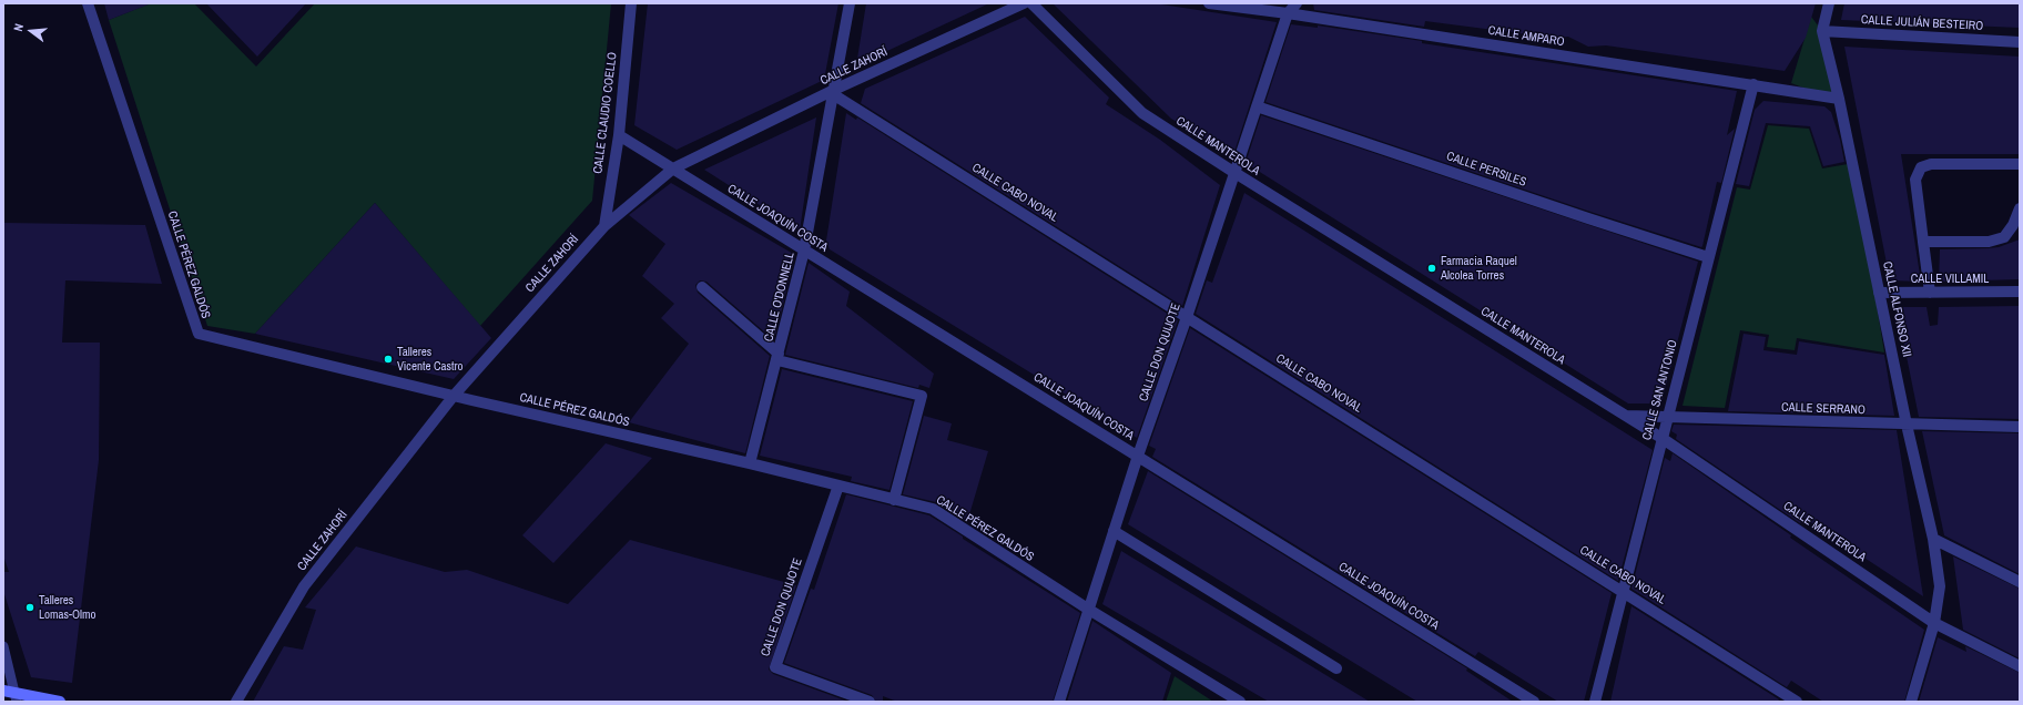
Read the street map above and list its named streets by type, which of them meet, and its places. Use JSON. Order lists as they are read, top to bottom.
{
  "streets": {
    "street": [
      "CALLE JULIÁN BESTEIRO",
      "CALLE AMPARO",
      "CALLE ZAHORÍ",
      "CALLE CLAUDIO COELLO",
      "CALLE MANTEROLA",
      "CALLE PERSILES",
      "CALLE CABO NOVAL",
      "CALLE JOAQUÍN COSTA",
      "CALLE PÉREZ GALDÓS",
      "CALLE VILLAMIL",
      "CALLE O'DONNELL",
      "CALLE ALFONSO XII",
      "CALLE DON QUIJOTE",
      "CALLE SAN ANTONIO",
      "CALLE SERRANO"
    ]
  },
  "crossings": [
    ["CALLE JULIÁN BESTEIRO", "CALLE ALFONSO XII"],
    ["CALLE AMPARO", "CALLE ALFONSO XII"],
    ["CALLE AMPARO", "CALLE DON QUIJOTE"],
    ["CALLE AMPARO", "CALLE SAN ANTONIO"],
    ["CALLE ZAHORÍ", "CALLE CLAUDIO COELLO"],
    ["CALLE ZAHORÍ", "CALLE CABO NOVAL"],
    ["CALLE ZAHORÍ", "CALLE JOAQUÍN COSTA"],
    ["CALLE ZAHORÍ", "CALLE PÉREZ GALDÓS"],
    ["CALLE ZAHORÍ", "CALLE O'DONNELL"],
    ["CALLE CLAUDIO COELLO", "CALLE JOAQUÍN COSTA"],
    ["CALLE MANTEROLA", "CALLE ALFONSO XII"],
    ["CALLE MANTEROLA", "CALLE DON QUIJOTE"],
    ["CALLE MANTEROLA", "CALLE SAN ANTONIO"],
    ["CALLE MANTEROLA", "CALLE SERRANO"],
    ["CALLE PERSILES", "CALLE DON QUIJOTE"],
    ["CALLE PERSILES", "CALLE SAN ANTONIO"],
    ["CALLE CABO NOVAL", "CALLE O'DONNELL"],
    ["CALLE CABO NOVAL", "CALLE DON QUIJOTE"],
    ["CALLE CABO NOVAL", "CALLE SAN ANTONIO"],
    ["CALLE JOAQUÍN COSTA", "CALLE O'DONNELL"],
    ["CALLE JOAQUÍN COSTA", "CALLE DON QUIJOTE"],
    ["CALLE PÉREZ GALDÓS", "CALLE O'DONNELL"],
    ["CALLE PÉREZ GALDÓS", "CALLE DON QUIJOTE"],
    ["CALLE VILLAMIL", "CALLE ALFONSO XII"],
    ["CALLE ALFONSO XII", "CALLE SERRANO"],
    ["CALLE SAN ANTONIO", "CALLE SERRANO"]
  ],
  "places": ["Farmacia Raquel Alcolea Torres", "Talleres Vicente Castro", "Talleres Lomas-Olmo"],
  "north": "left"
}
